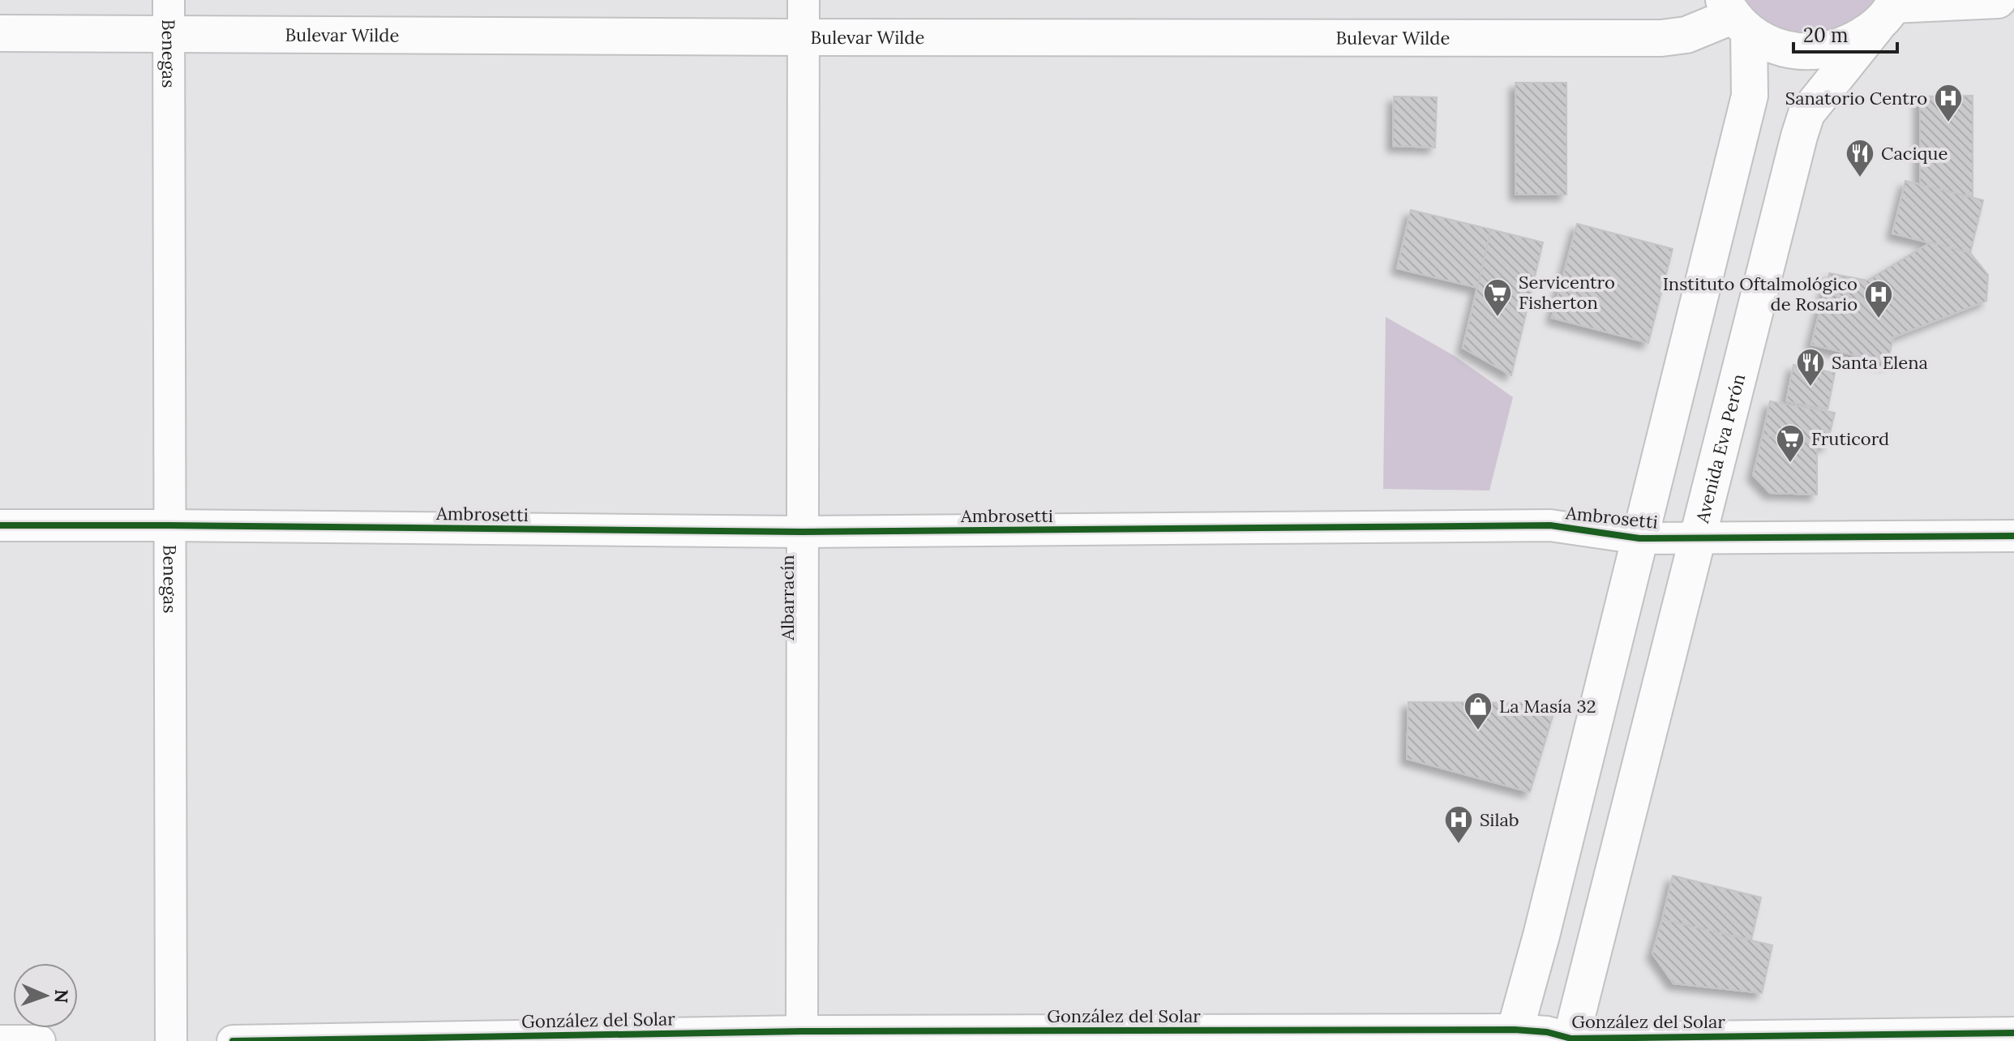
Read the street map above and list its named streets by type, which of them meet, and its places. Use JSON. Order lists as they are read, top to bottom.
{
  "streets": {
    "main road": ["Bulevar Wilde", "Avenida Eva Perón"],
    "street": [
      "Benegas",
      "Ambrosetti",
      "Albarracín",
      "González del Solar"
    ]
  },
  "crossings": [
    ["Bulevar Wilde", "Benegas"],
    ["Bulevar Wilde", "Albarracín"],
    ["Benegas", "Ambrosetti"],
    ["Avenida Eva Perón", "Ambrosetti"],
    ["Avenida Eva Perón", "González del Solar"],
    ["Ambrosetti", "Albarracín"],
    ["Albarracín", "González del Solar"]
  ],
  "places": {
    "hospital": ["Sanatorio Centro", "Instituto Oftalmológico de Rosario", "Silab"],
    "restaurant": ["Cacique", "Santa Elena"],
    "supermarket": ["Servicentro Fisherton", "Fruticord"],
    "shop": ["La Masía 32"]
  },
  "scale_bar": "20 m",
  "north": "right"
}
